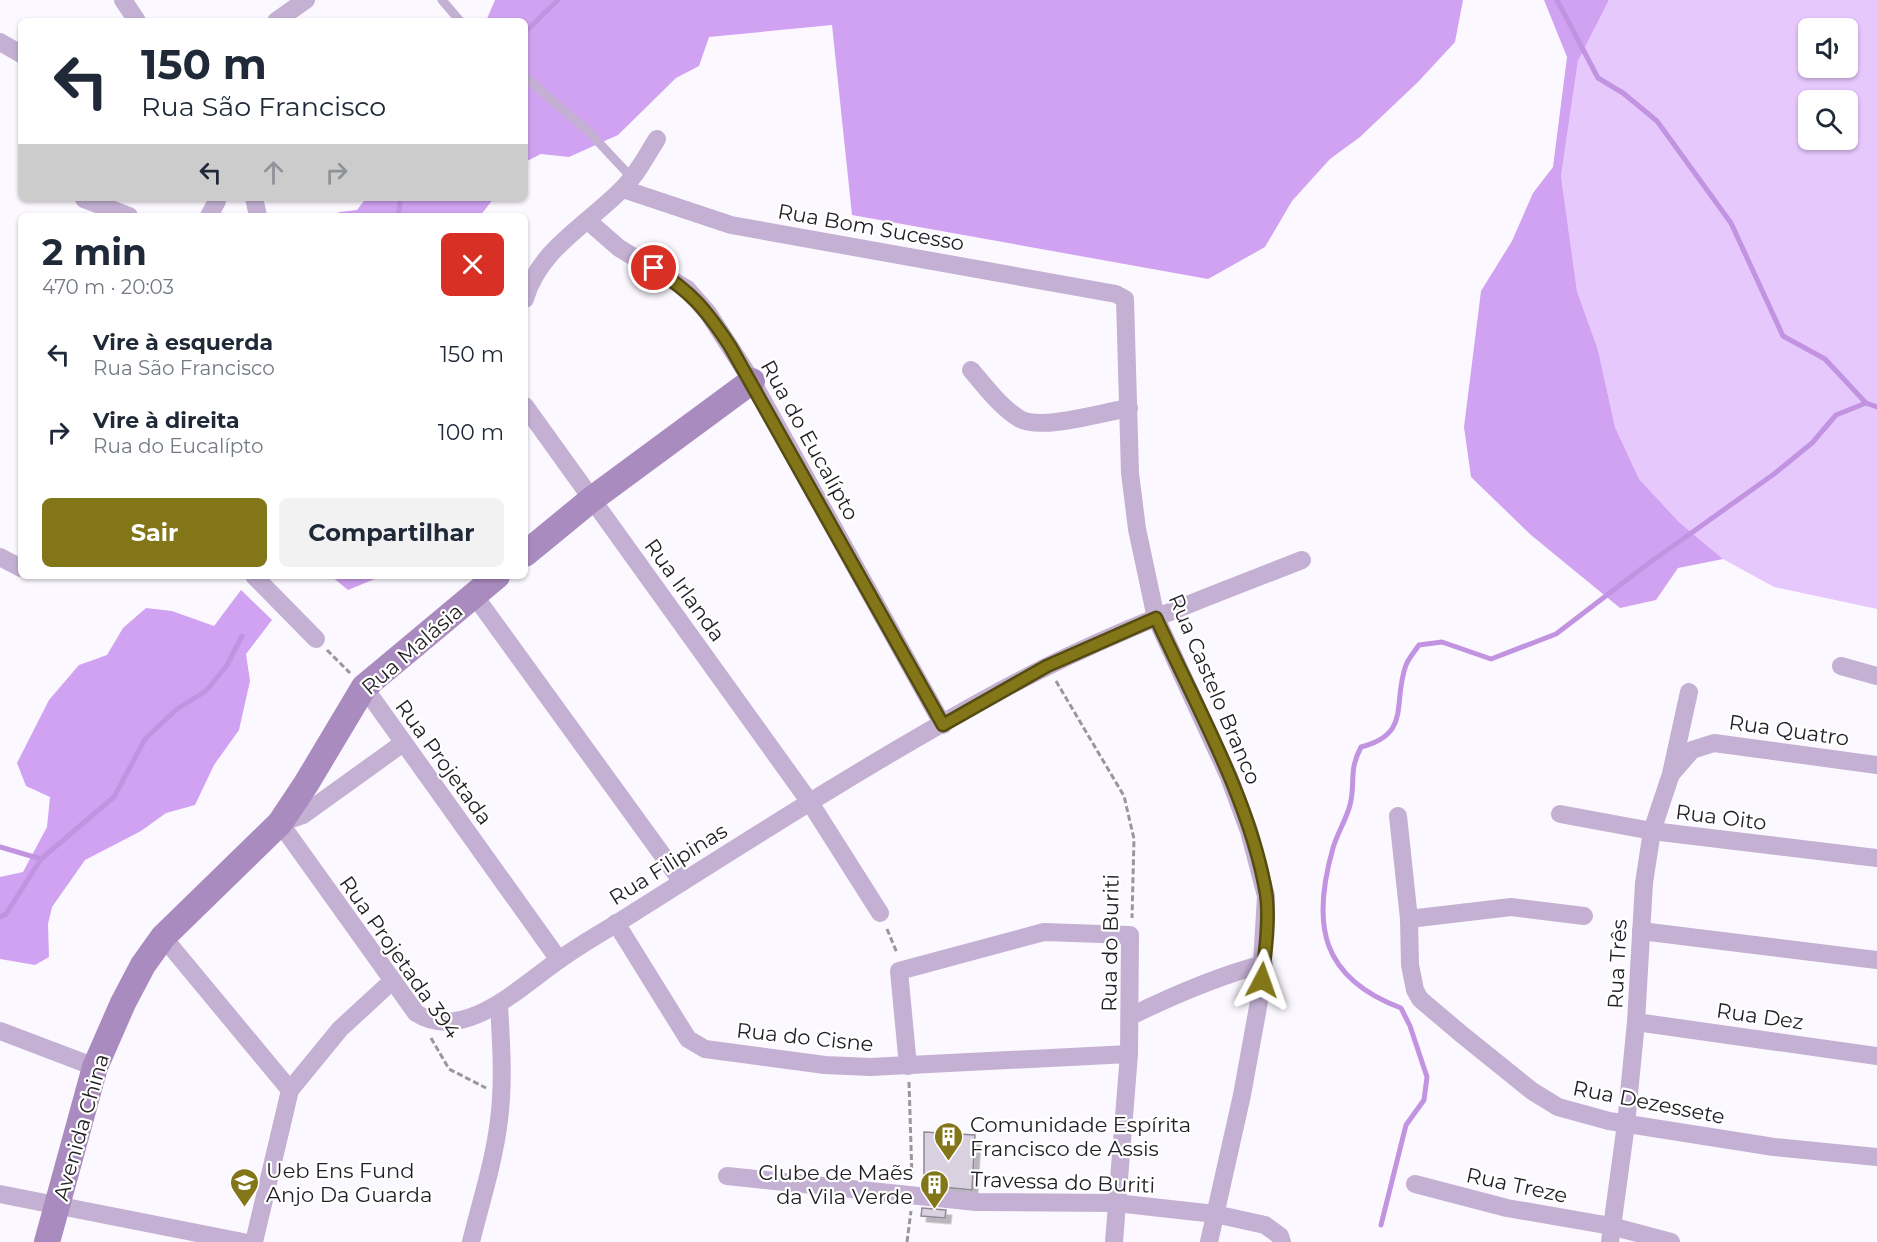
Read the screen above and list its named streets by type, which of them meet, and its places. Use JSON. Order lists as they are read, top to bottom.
{
  "streets": {
    "street": [
      "Rua Bom Sucesso",
      "Rua do Eucalípto",
      "Rua Irlanda",
      "Rua Malásia",
      "Rua Castelo Branco",
      "Rua Quatro",
      "Rua Projetada",
      "Rua Oito",
      "Rua Filipinas",
      "Rua do Buriti",
      "Rua Projetada 394",
      "Rua Três",
      "Rua Dez",
      "Rua do Cisne",
      "Rua Dezessete",
      "Avenida China",
      "Travessa do Buriti",
      "Rua Treze"
    ]
  },
  "crossings": [
    ["Rua Bom Sucesso", "Rua Castelo Branco"],
    ["Rua do Eucalípto", "Rua Filipinas"],
    ["Rua Irlanda", "Rua Filipinas"],
    ["Rua Malásia", "Rua Projetada"],
    ["Rua Malásia", "Rua Projetada 394"],
    ["Rua Malásia", "Avenida China"],
    ["Rua Castelo Branco", "Rua Filipinas"],
    ["Rua Castelo Branco", "Travessa do Buriti"],
    ["Rua Quatro", "Rua Três"],
    ["Rua Projetada", "Rua Filipinas"],
    ["Rua Oito", "Rua Três"],
    ["Rua Filipinas", "Rua do Buriti"],
    ["Rua Filipinas", "Rua Projetada 394"],
    ["Rua Filipinas", "Rua do Cisne"],
    ["Rua do Buriti", "Rua do Cisne"],
    ["Rua do Buriti", "Travessa do Buriti"],
    ["Rua Projetada 394", "Avenida China"],
    ["Rua Três", "Rua Dez"],
    ["Rua Três", "Rua Dezessete"],
    ["Rua Três", "Rua Treze"]
  ],
  "places": {
    "building": ["Comunidade Espírita Francisco de Assis", "Clube de Maẽs da Vila Verde"],
    "school or university": ["Ueb Ens Fund Anjo Da Guarda"]
  },
  "page": {
    "turn": ["150 m", "Rua São Francisco"],
    "heading": ["2 min", "470 m · 20:03"],
    "list": [
      {
        "name": "Vire à esquerda",
        "note": "Rua São Francisco",
        "value": "150 m"
      },
      {
        "name": "Vire à direita",
        "note": "Rua do Eucalípto",
        "value": "100 m"
      }
    ],
    "buttons": ["Sair", "Compartilhar"]
  }
}
